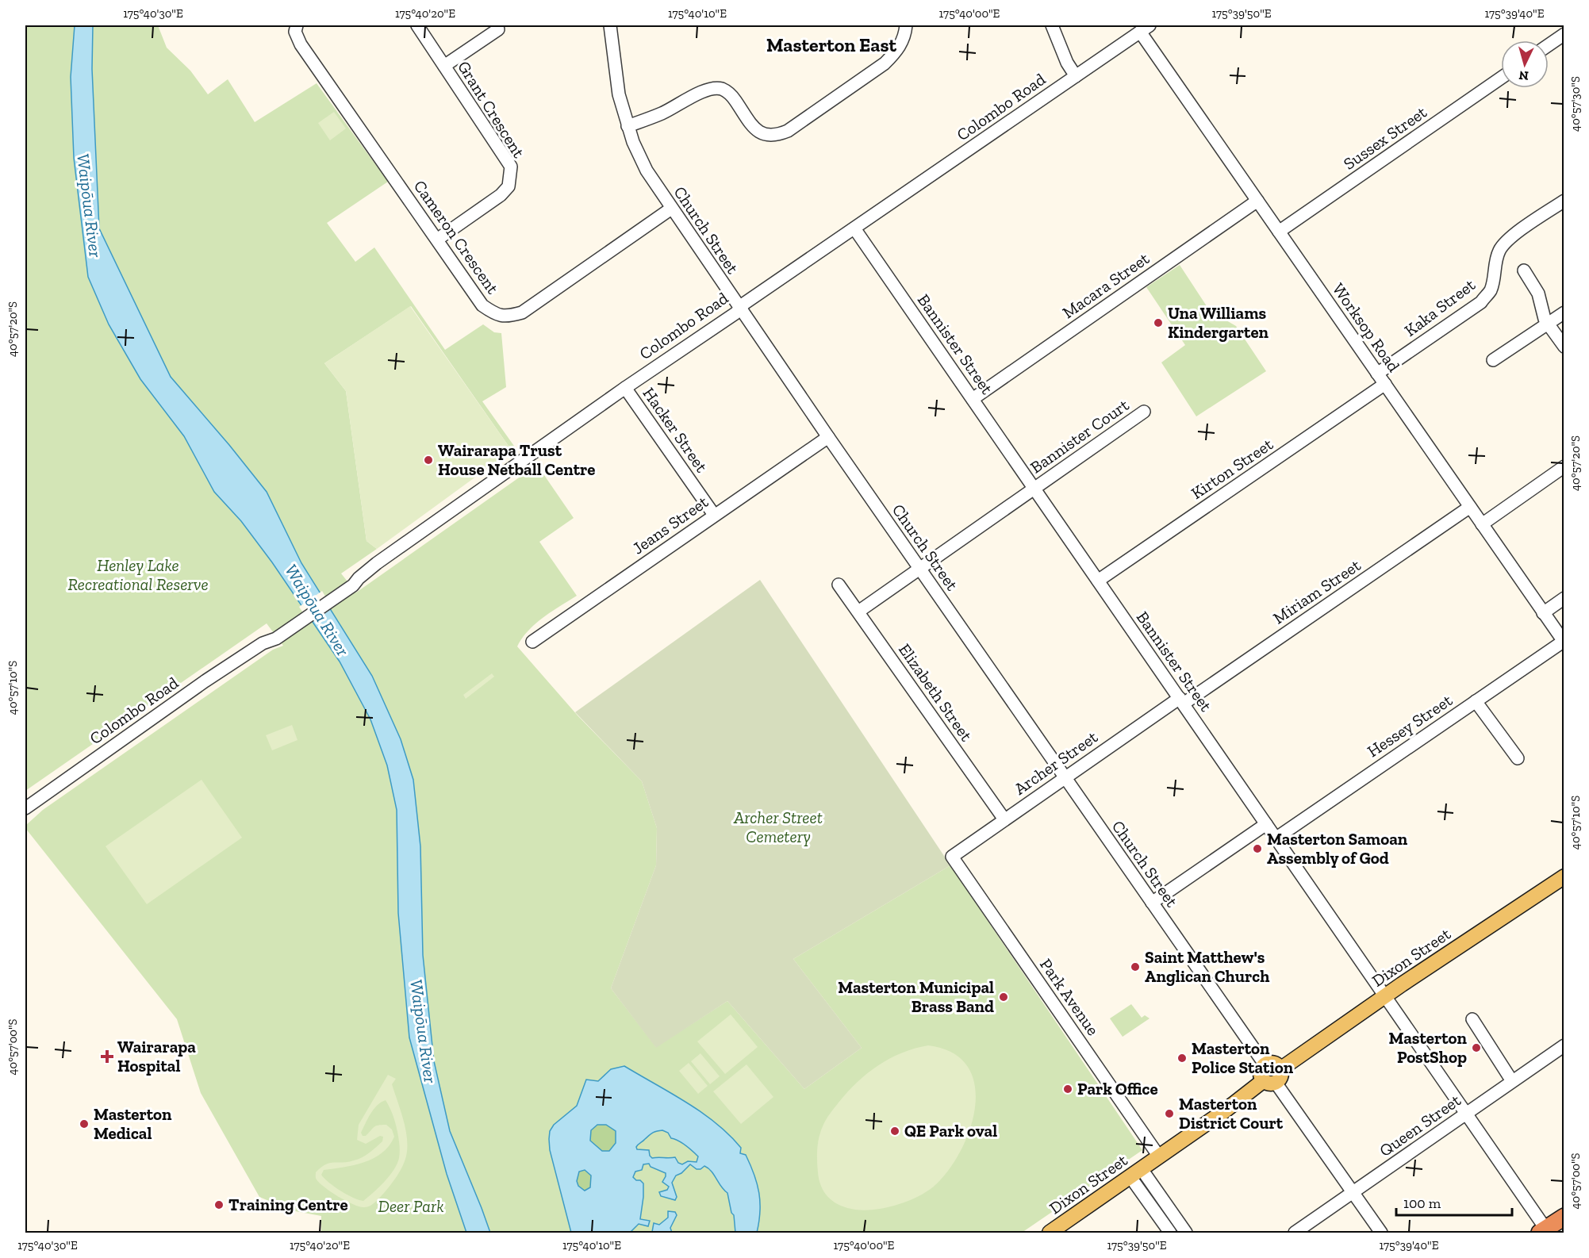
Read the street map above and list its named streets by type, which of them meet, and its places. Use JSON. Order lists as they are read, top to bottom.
{
  "streets": {
    "main road": ["Dixon Street"],
    "street": [
      "Colombo Road",
      "Grant Crescent",
      "Sussex Street",
      "Church Street",
      "Cameron Crescent",
      "Macara Street",
      "Kaka Street",
      "Worksop Road",
      "Bannister Street",
      "Hacker Street",
      "Bannister Court",
      "Kirton Street",
      "Jeans Street",
      "Miriam Street",
      "Elizabeth Street",
      "Hessey Street",
      "Archer Street",
      "Park Avenue",
      "Queen Street"
    ]
  },
  "crossings": [
    ["Colombo Road", "Church Street"],
    ["Colombo Road", "Worksop Road"],
    ["Colombo Road", "Bannister Street"],
    ["Colombo Road", "Hacker Street"],
    ["Grant Crescent", "Cameron Crescent"],
    ["Sussex Street", "Worksop Road"],
    ["Church Street", "Cameron Crescent"],
    ["Church Street", "Bannister Court"],
    ["Church Street", "Jeans Street"],
    ["Church Street", "Archer Street"],
    ["Macara Street", "Worksop Road"],
    ["Macara Street", "Bannister Street"],
    ["Kaka Street", "Worksop Road"],
    ["Worksop Road", "Kirton Street"],
    ["Worksop Road", "Miriam Street"],
    ["Worksop Road", "Hessey Street"],
    ["Bannister Street", "Bannister Court"],
    ["Bannister Street", "Kirton Street"],
    ["Bannister Street", "Miriam Street"],
    ["Bannister Street", "Hessey Street"],
    ["Bannister Street", "Archer Street"],
    ["Bannister Street", "Dixon Street"],
    ["Bannister Street", "Queen Street"],
    ["Hacker Street", "Jeans Street"],
    ["Bannister Court", "Elizabeth Street"],
    ["Miriam Street", "Archer Street"],
    ["Elizabeth Street", "Archer Street"],
    ["Archer Street", "Park Avenue"],
    ["Dixon Street", "Park Avenue"]
  ],
  "districts": ["Masterton East"],
  "water": ["Waipōua River"],
  "parks": ["Henley Lake Recreational Reserve", "Archer Street Cemetery", "Deer Park"],
  "places": {
    "other": [
      "Una Williams Kindergarten",
      "Wairarapa Trust House Netball Centre",
      "Masterton Samoan Assembly of God",
      "Saint Matthew's Anglican Church",
      "Masterton Municipal Brass Band",
      "Masterton PostShop",
      "Masterton Police Station",
      "Park Office",
      "Masterton District Court",
      "Masterton Medical",
      "QE Park oval",
      "Training Centre"
    ],
    "health": ["Wairarapa Hospital"]
  },
  "scale_bar": "100 m",
  "north": "bottom",
  "coordinates": [
    "175°40'30\"E",
    "175°40'20\"E",
    "175°40'10\"E",
    "175°40'00\"E",
    "175°39'50\"E",
    "175°39'40\"E",
    "40°57'30\"S",
    "40°57'20\"S",
    "40°57'10\"S",
    "40°57'00\"S"
  ]
}
